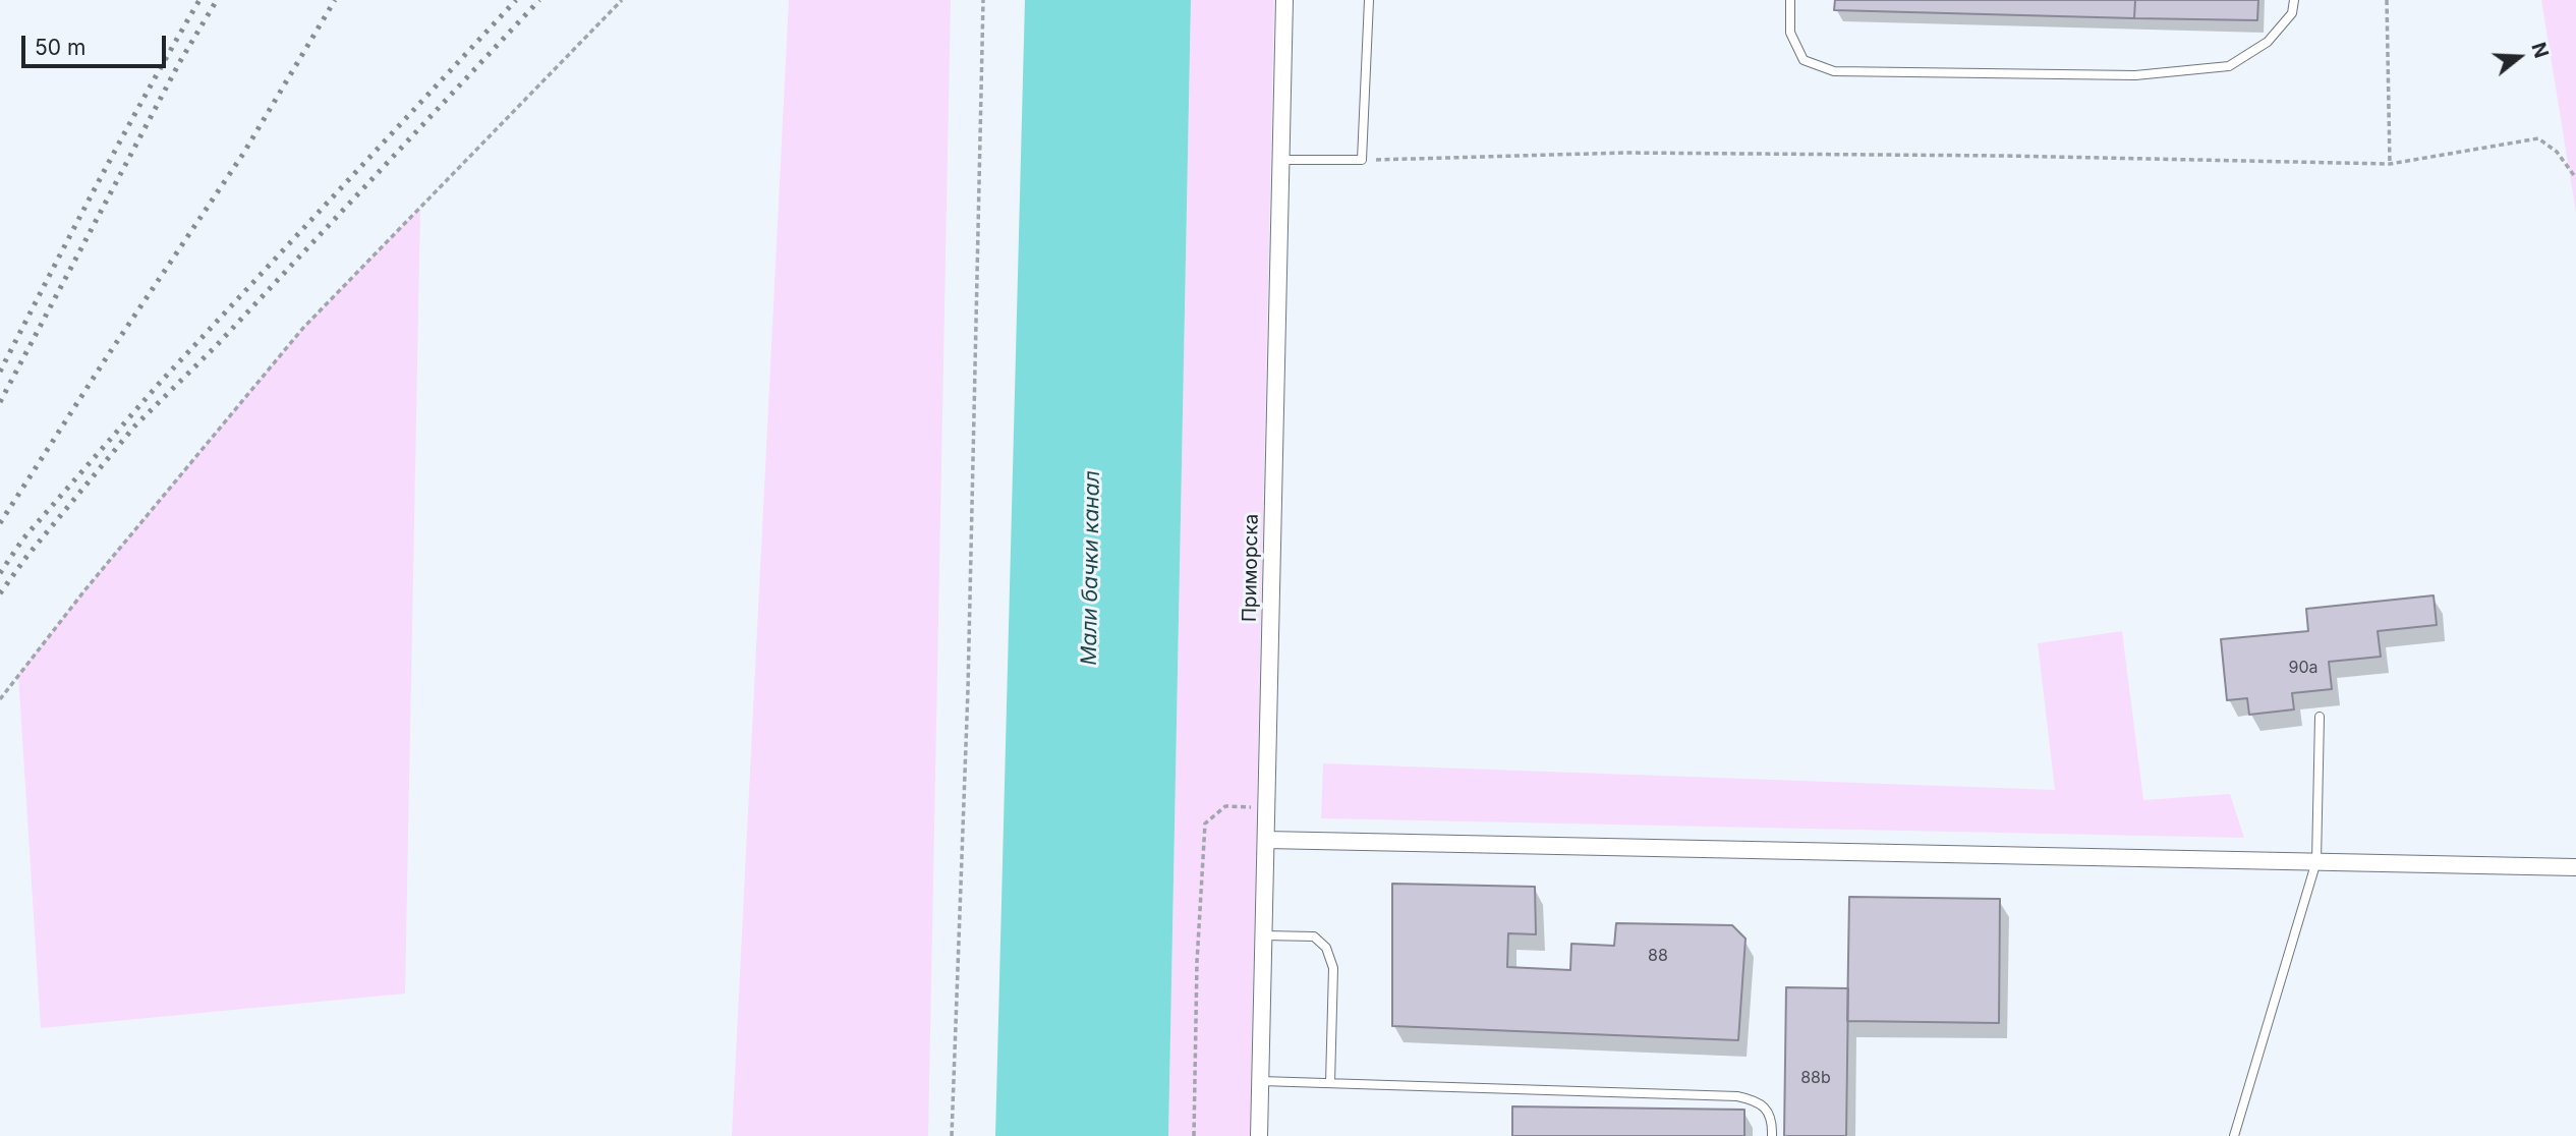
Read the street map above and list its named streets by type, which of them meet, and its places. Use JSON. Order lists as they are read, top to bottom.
{
  "streets": {
    "street": ["Приморска"]
  },
  "water": ["Мали бачки канал"],
  "house_numbers": ["90a", "88", "88b"],
  "scale_bar": "50 m",
  "north": "right"
}
